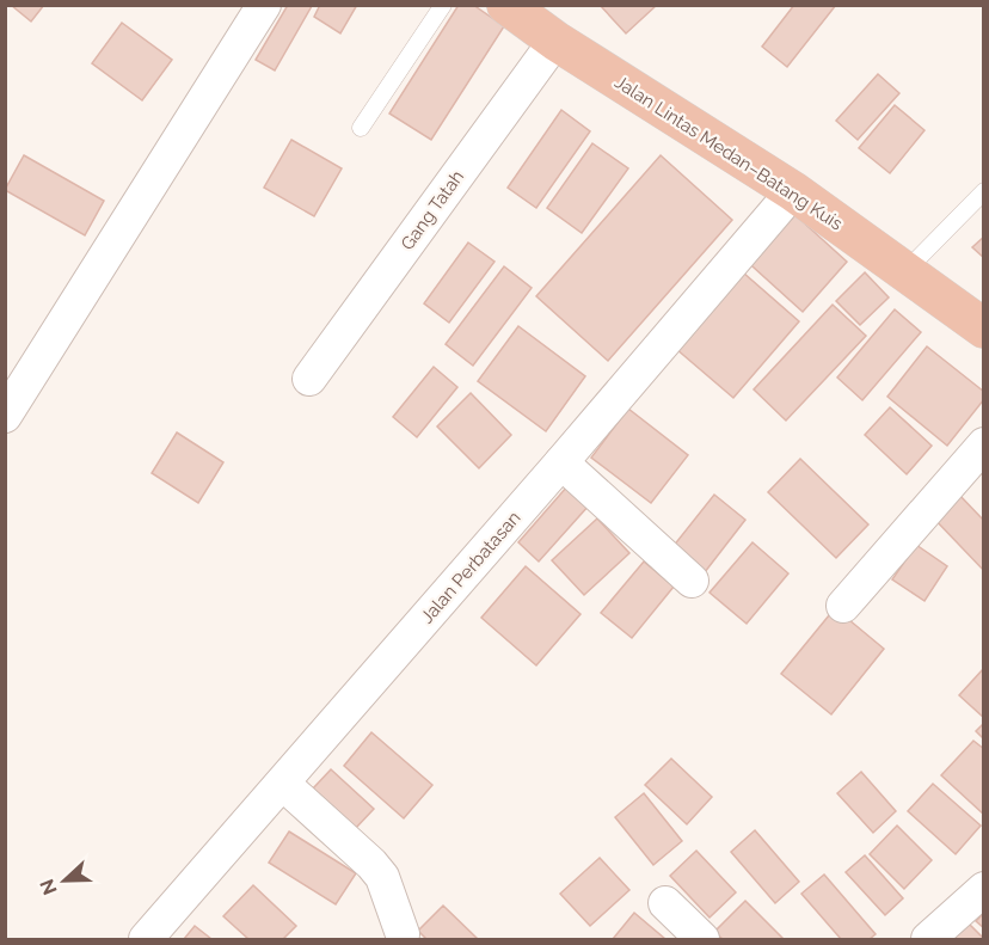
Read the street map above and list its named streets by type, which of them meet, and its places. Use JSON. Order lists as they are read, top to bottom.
{
  "streets": {
    "highway": ["Jalan Lintas Medan–Batang Kuis"],
    "street": ["Gang Tatah", "Jalan Perbatasan"]
  },
  "crossings": [
    ["Jalan Lintas Medan–Batang Kuis", "Gang Tatah"],
    ["Jalan Lintas Medan–Batang Kuis", "Jalan Perbatasan"]
  ],
  "north": "left"
}
